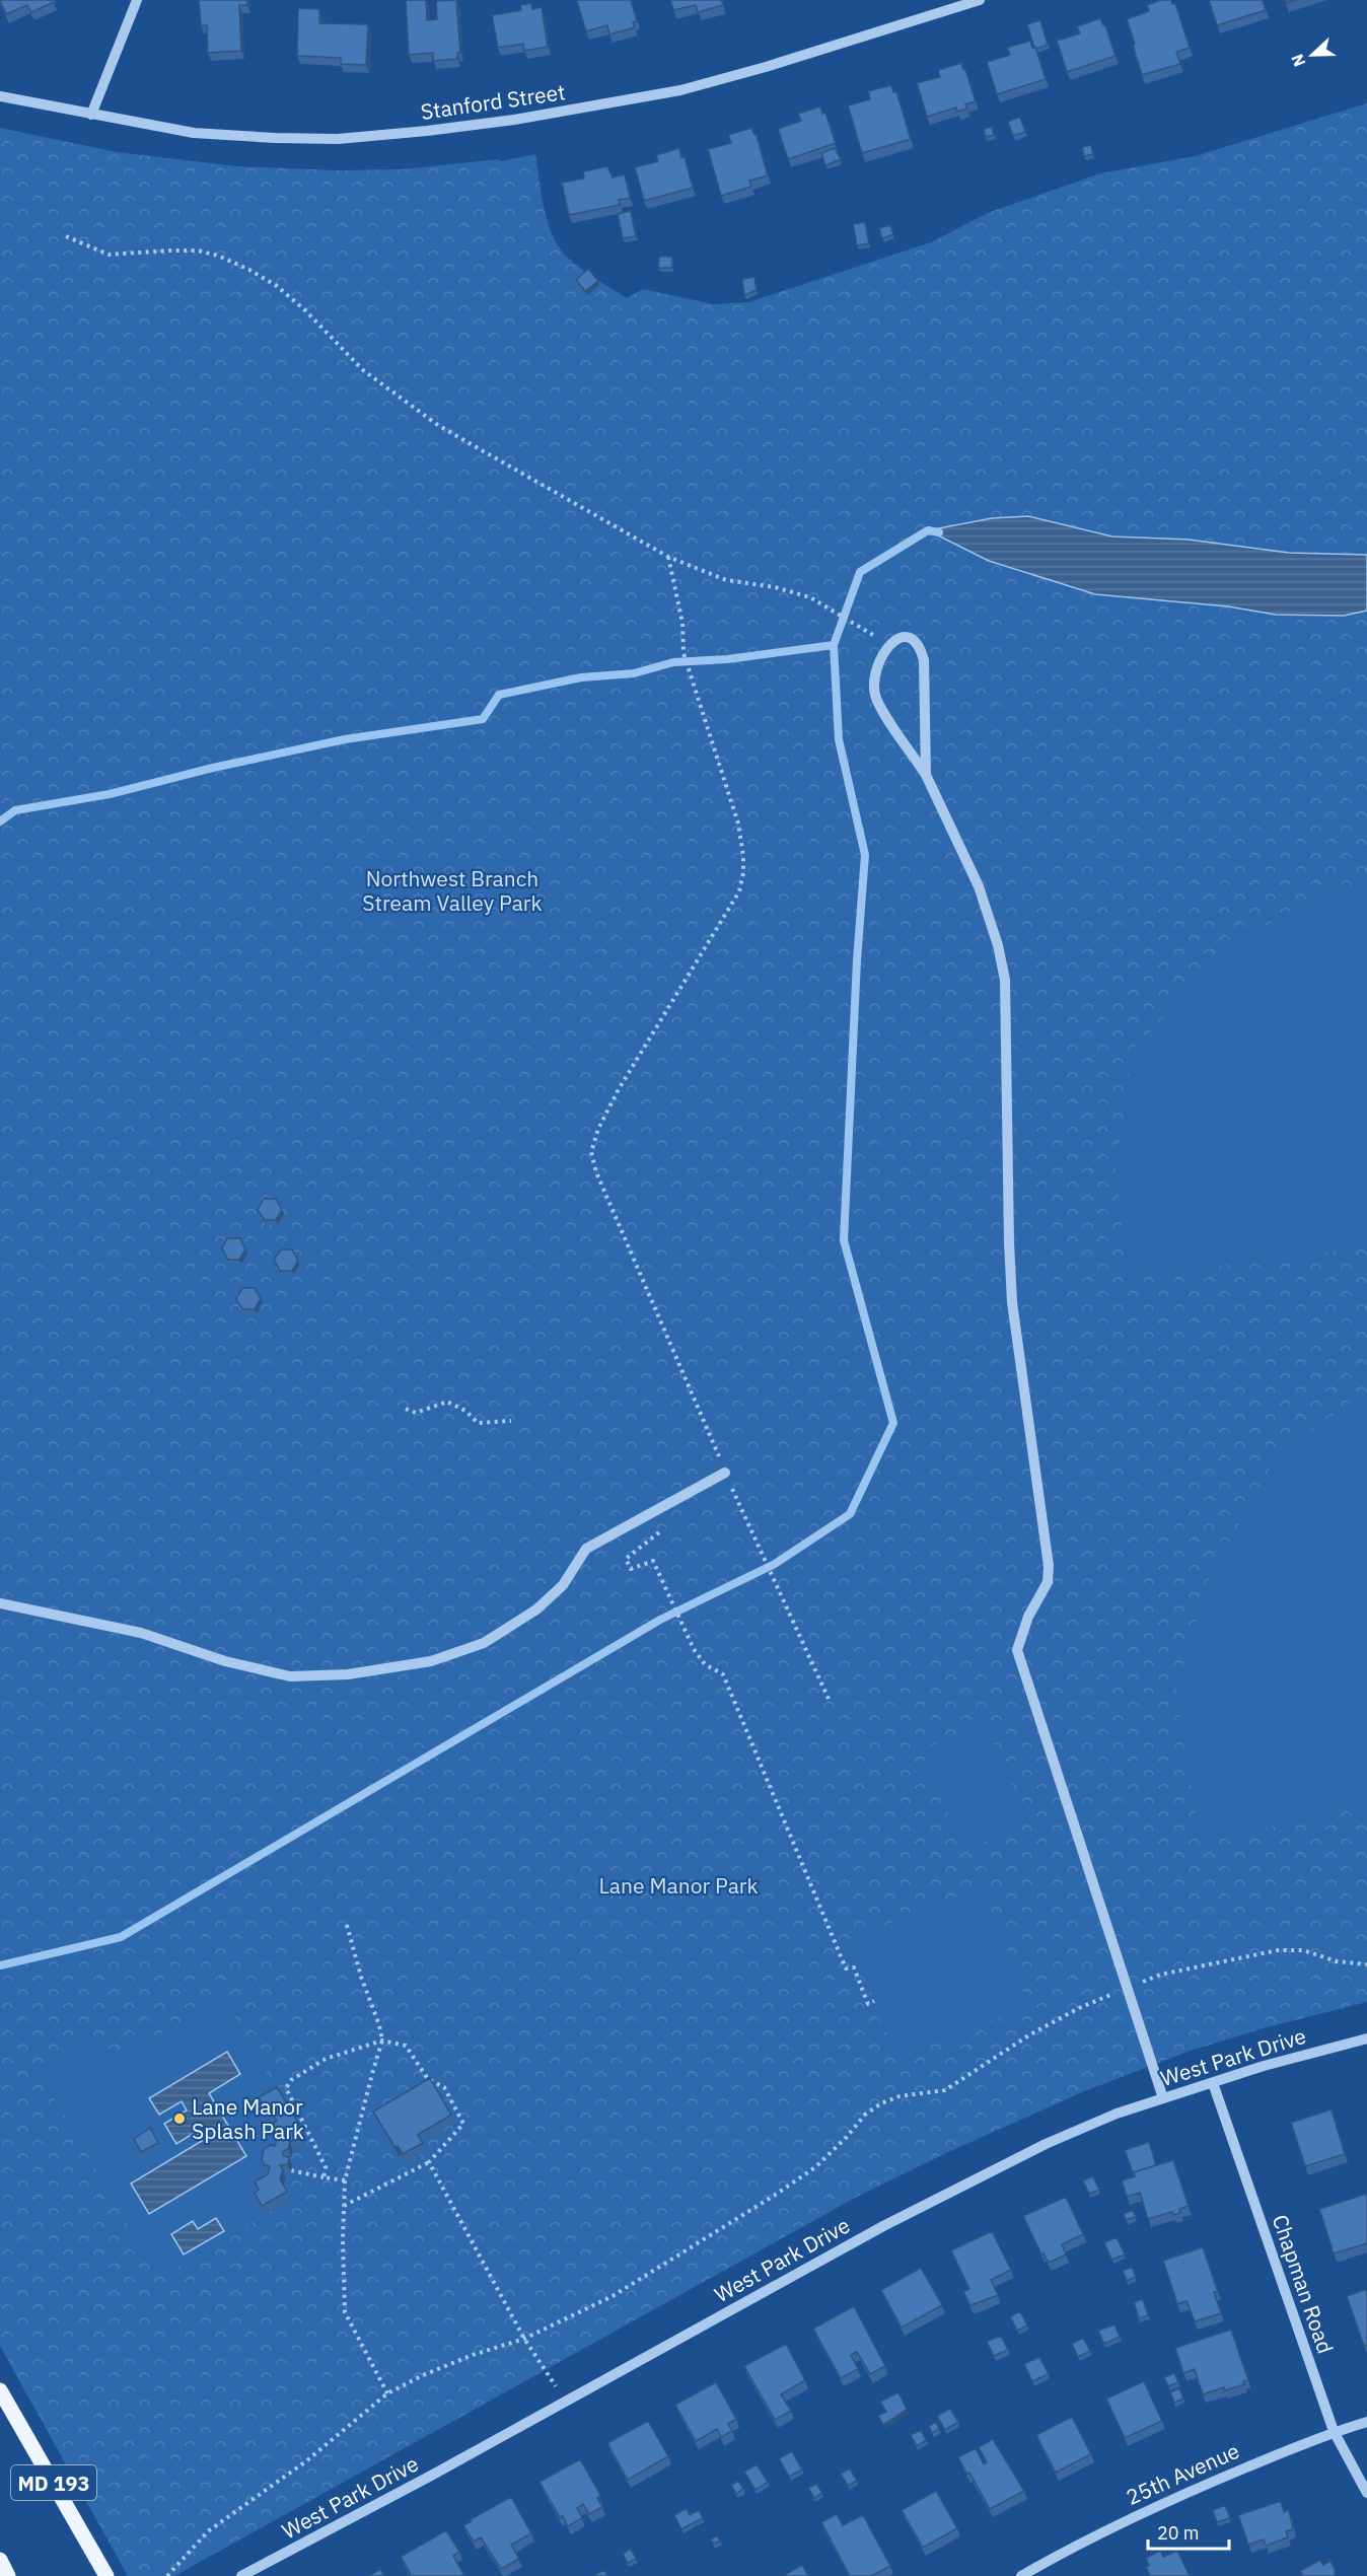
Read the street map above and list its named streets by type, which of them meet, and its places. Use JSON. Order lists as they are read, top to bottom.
{
  "streets": {
    "main road": ["MD 193"],
    "street": [
      "Stanford Street",
      "West Park Drive",
      "Chapman Road",
      "25th Avenue"
    ]
  },
  "crossings": [
    ["West Park Drive", "Chapman Road"],
    ["Chapman Road", "25th Avenue"]
  ],
  "parks": ["Northwest Branch Stream Valley Park", "Lane Manor Park"],
  "places": ["Lane Manor Splash Park"],
  "scale_bar": "20 m",
  "north": "left"
}
